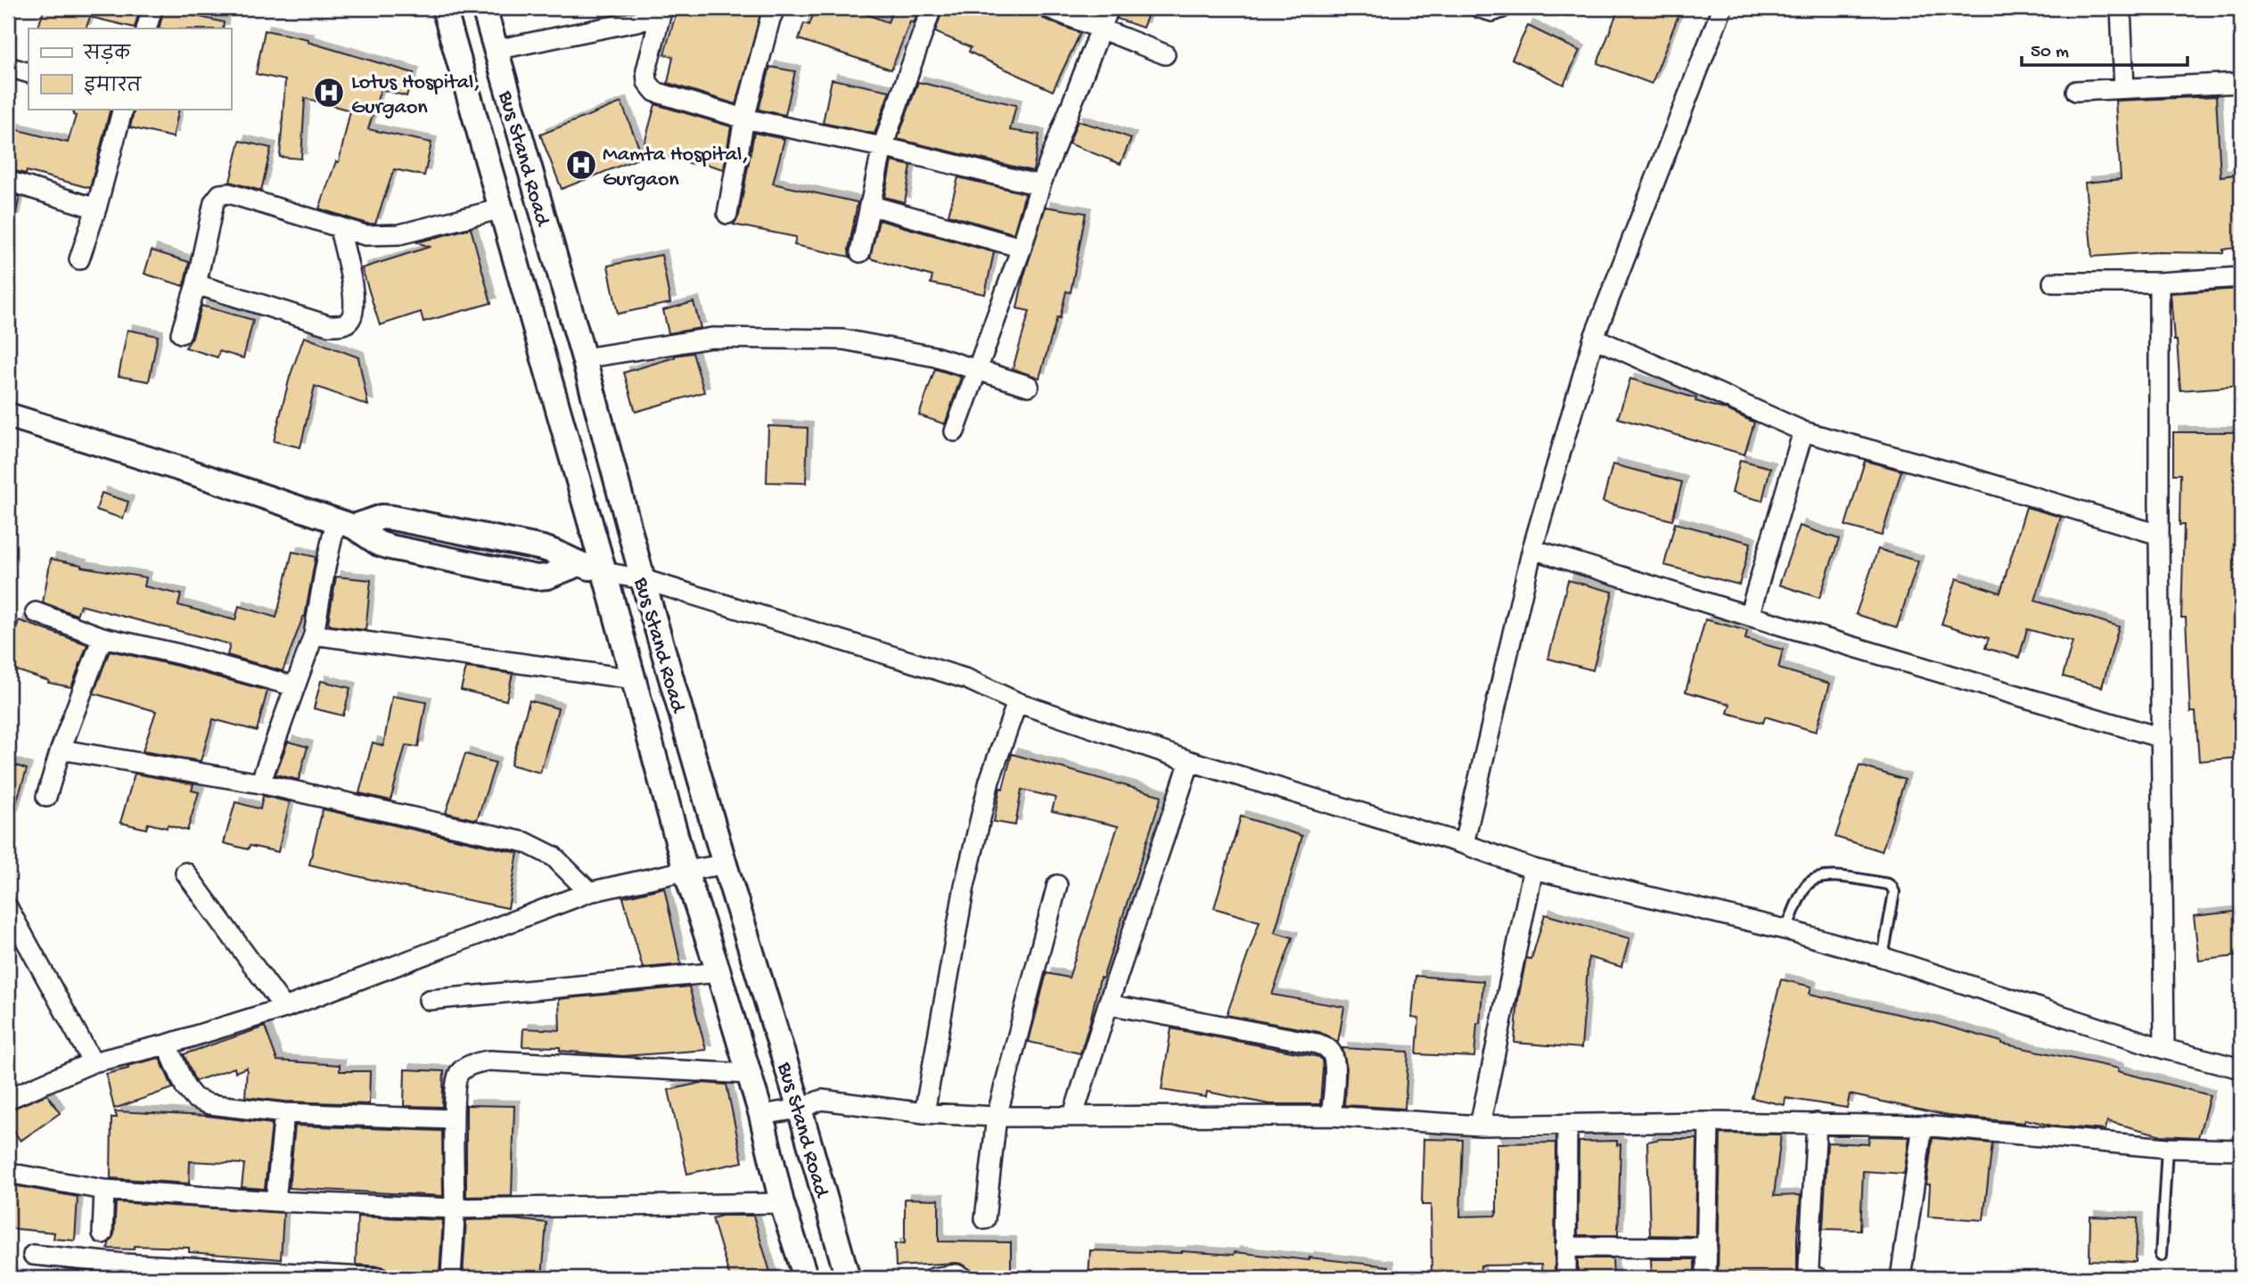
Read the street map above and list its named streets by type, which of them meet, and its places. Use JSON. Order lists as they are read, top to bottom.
{
  "streets": {
    "street": ["Bus Stand Road"]
  },
  "places": {
    "hospital": ["Lotus Hospital, Gurgaon", "Mamta Hospital, Gurgaon"]
  },
  "legend": ["सड़क", "इमारत"],
  "scale_bar": "50 m"
}
